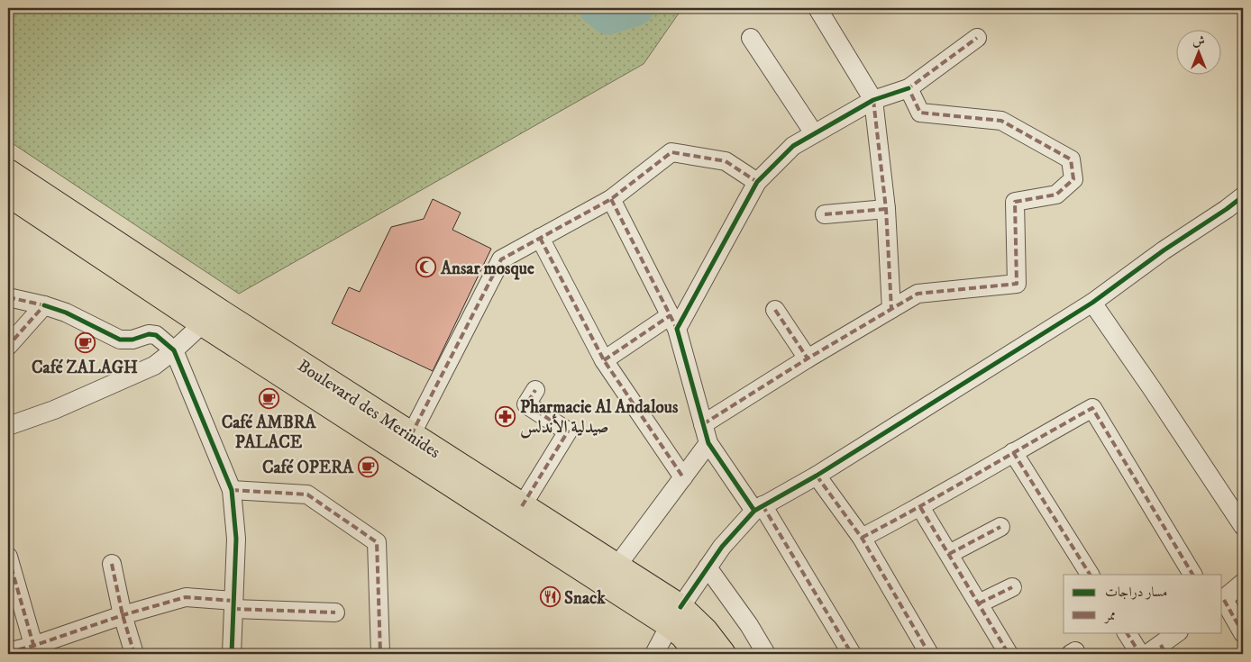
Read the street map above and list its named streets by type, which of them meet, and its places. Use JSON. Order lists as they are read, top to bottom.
{
  "streets": {
    "main road": ["Boulevard des Merinides"]
  },
  "places": {
    "mosque": ["Ansar mosque"],
    "cafe": ["Café ZALAGH", "Café AMBRA PALACE", "Café OPERA"],
    "pharmacy": ["Pharmacie Al Andalous صيدلية الأندلس"],
    "restaurant": ["Snack"]
  },
  "legend": ["مسار دراجات", "ممر"],
  "north": "top"
}
